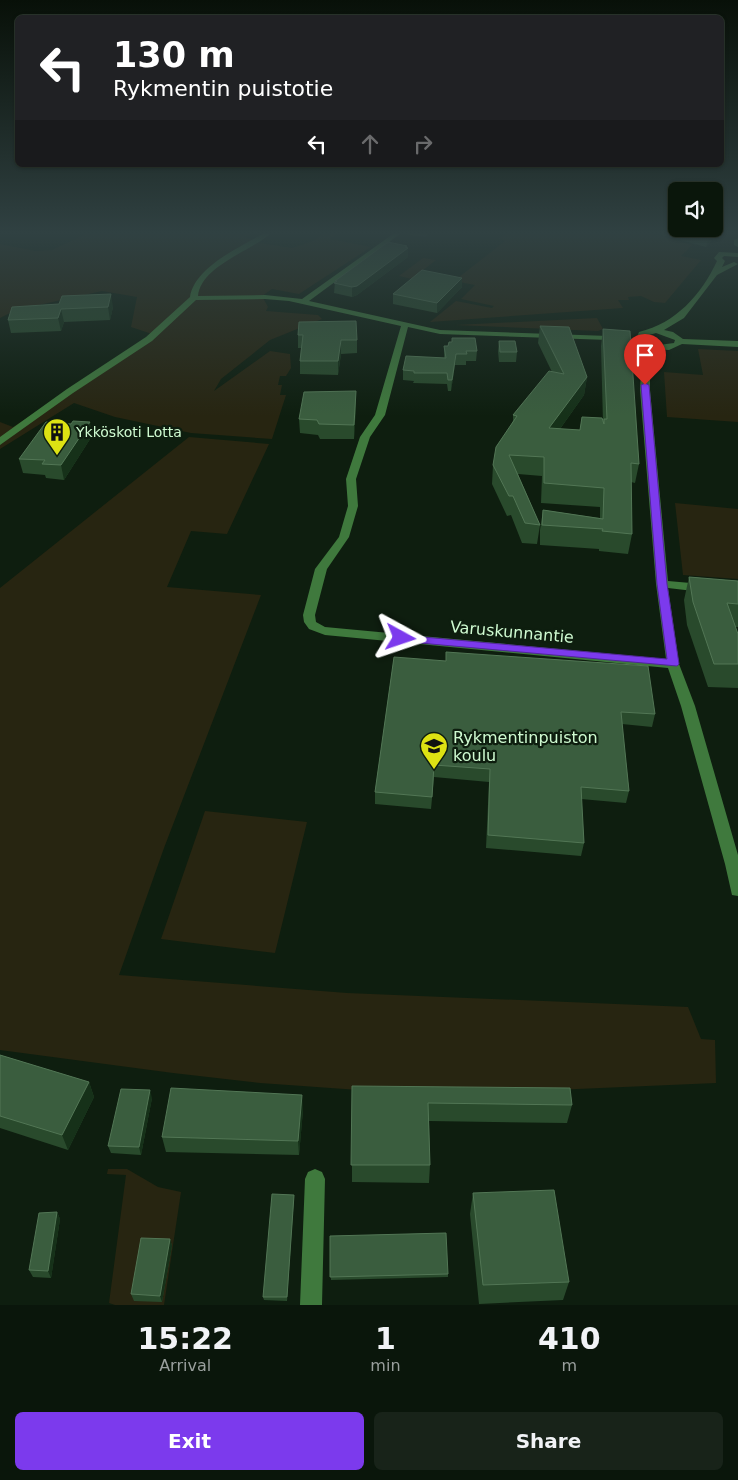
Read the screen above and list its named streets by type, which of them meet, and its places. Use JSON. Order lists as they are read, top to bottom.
{
  "streets": {
    "street": ["Varuskunnantie"]
  },
  "places": {
    "building": ["Ykköskoti Lotta"],
    "school or university": ["Rykmentinpuiston koulu"]
  },
  "page": {
    "turn": ["130 m", "Rykmentin puistotie"],
    "eta": [
      "15:22",
      "Arrival",
      "1",
      "min",
      "410",
      "m"
    ],
    "buttons": ["Exit", "Share"]
  }
}
